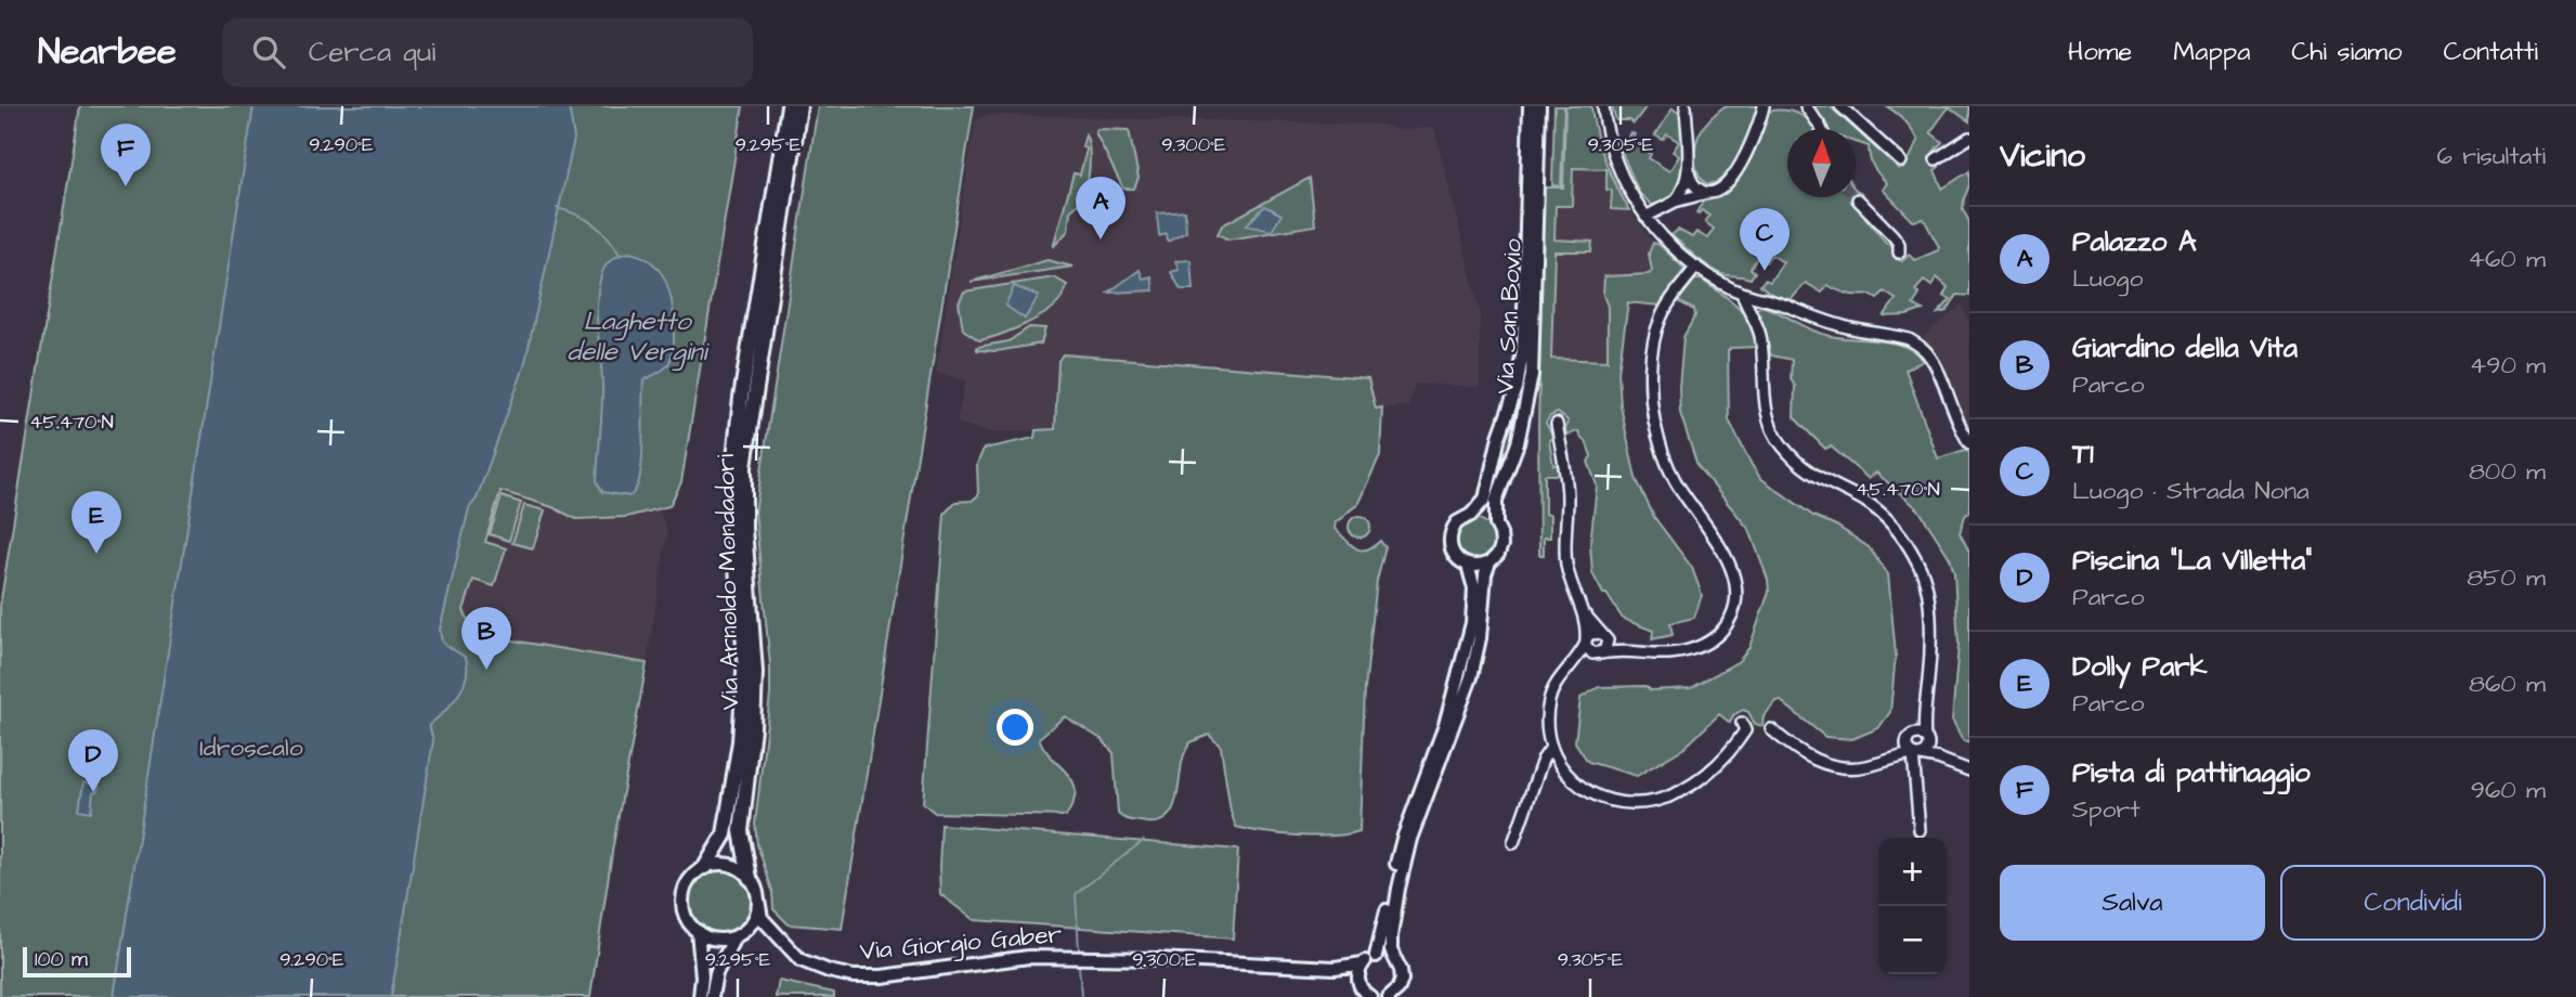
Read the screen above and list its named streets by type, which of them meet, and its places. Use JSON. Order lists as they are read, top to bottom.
{
  "streets": {
    "highway": ["Via Arnoldo Mondadori"],
    "main road": ["Via San Bovio", "Via Giorgio Gaber"]
  },
  "crossings": [
    ["Via Arnoldo Mondadori", "Via Giorgio Gaber"]
  ],
  "water": ["Laghetto delle Vergini"],
  "parks": ["Idroscalo"],
  "scale_bar": "100 m",
  "north": "top",
  "page": {
    "header": "Nearbee",
    "search": "Cerca qui",
    "nav": [
      "Home",
      "Mappa",
      "Chi siamo",
      "Contatti"
    ],
    "heading": ["Vicino", "6 risultati"],
    "pins": [
      "F",
      "A",
      "C",
      "E",
      "B",
      "D"
    ],
    "list": [
      {
        "mark": "A",
        "name": "Palazzo A",
        "note": "Luogo",
        "value": "460 m"
      },
      {
        "mark": "B",
        "name": "Giardino della Vita",
        "note": "Parco",
        "value": "490 m"
      },
      {
        "mark": "C",
        "name": "T1",
        "note": "Luogo · Strada Nona",
        "value": "800 m"
      },
      {
        "mark": "D",
        "name": "Piscina \"La Villetta\"",
        "note": "Parco",
        "value": "850 m"
      },
      {
        "mark": "E",
        "name": "Dolly Park",
        "note": "Parco",
        "value": "860 m"
      },
      {
        "mark": "F",
        "name": "Pista di pattinaggio",
        "note": "Sport",
        "value": "960 m"
      }
    ],
    "map_buttons": ["+", "−"],
    "buttons": ["Salva", "Condividi"],
    "scale": "100 m"
  },
  "coordinates": [
    "9.290°E",
    "9.295°E",
    "9.300°E",
    "9.305°E",
    "45.470°N"
  ]
}
